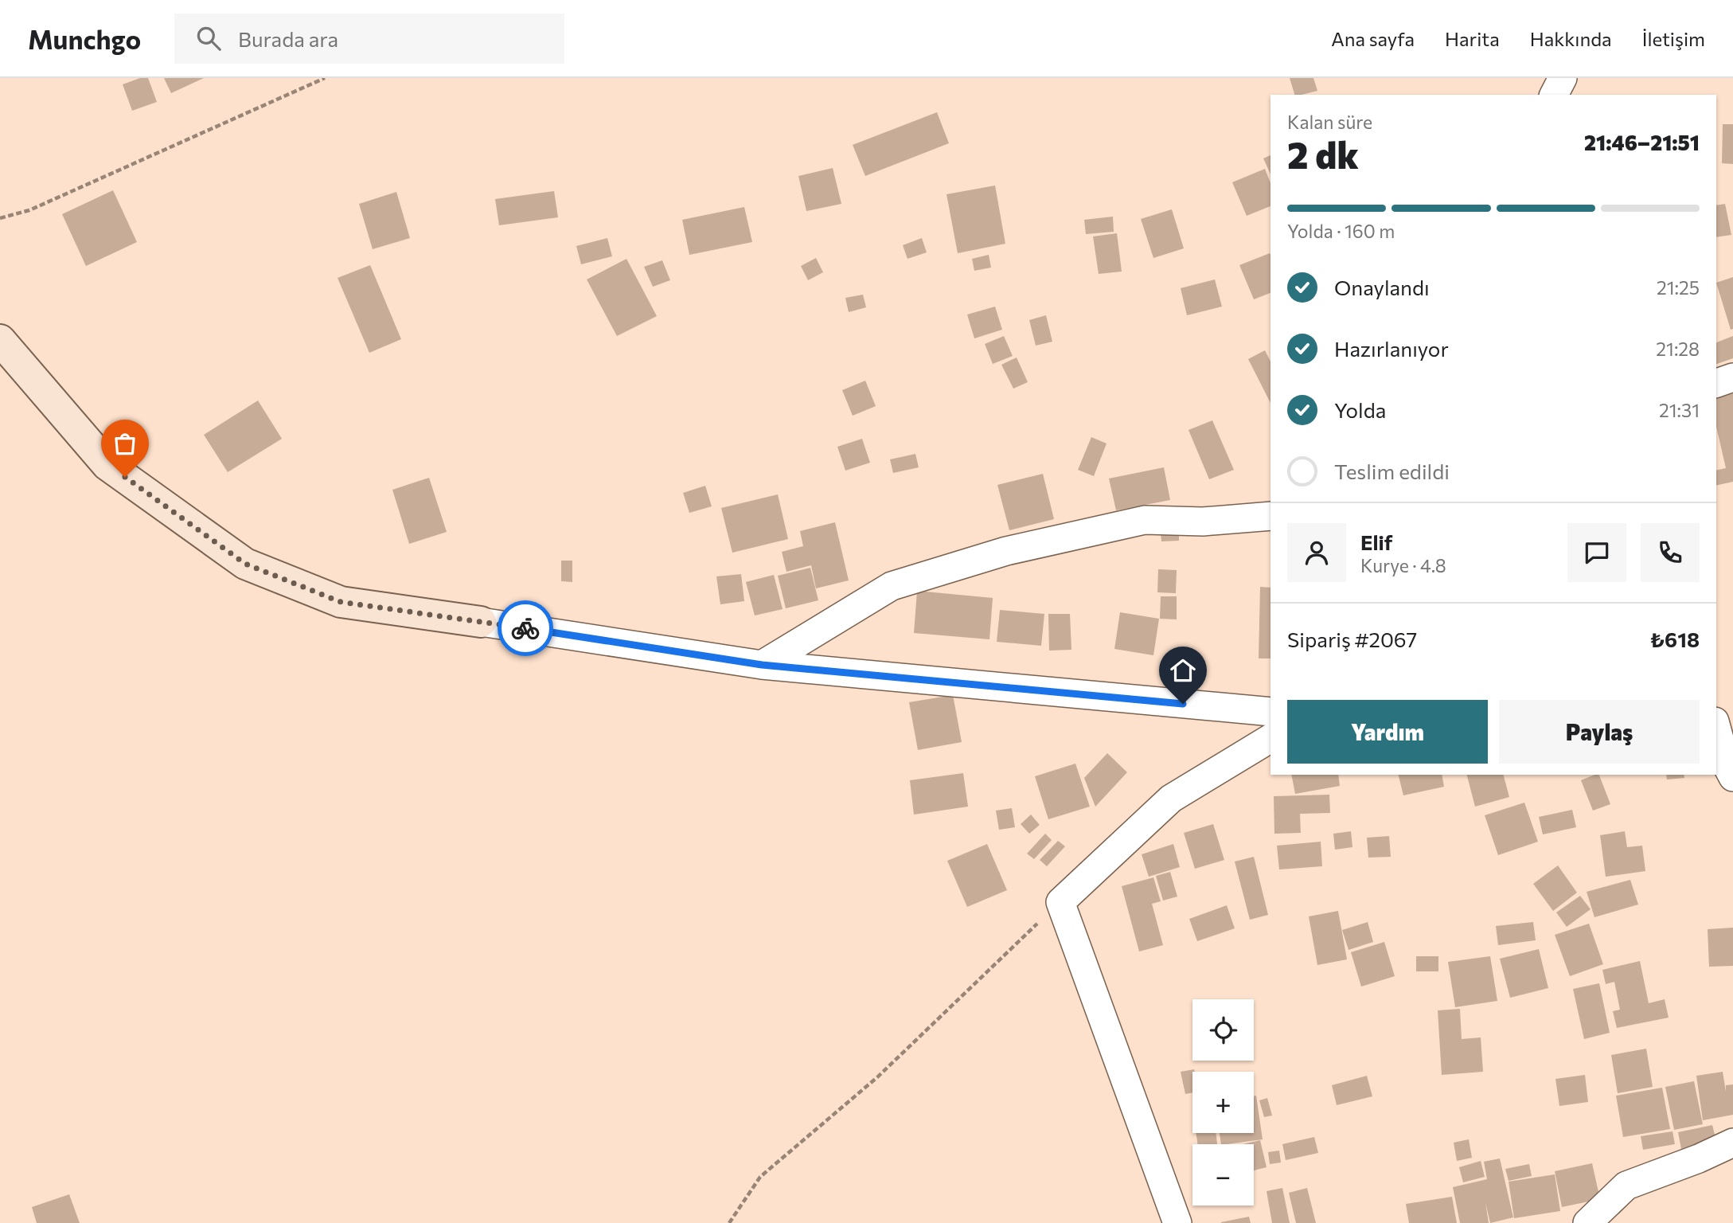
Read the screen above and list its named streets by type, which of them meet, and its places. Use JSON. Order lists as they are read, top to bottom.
{
  "page": {
    "header": "Munchgo",
    "search": "Burada ara",
    "nav": [
      "Ana sayfa",
      "Harita",
      "Hakkında",
      "İletişim"
    ],
    "heading": ["2 dk", "Kalan süre", "21:46–21:51"],
    "panel": [
      "Elif",
      "Kurye · 4.8",
      "Sipariş #2067",
      "₺618"
    ],
    "bar": "Yolda · 160 m",
    "list": [
      ["Onaylandı", "21:25"],
      ["Hazırlanıyor", "21:28"],
      ["Yolda", "21:31"],
      "Teslim edildi"
    ],
    "buttons": ["Yardım", "Paylaş"],
    "map_buttons": ["+", "−"]
  }
}
